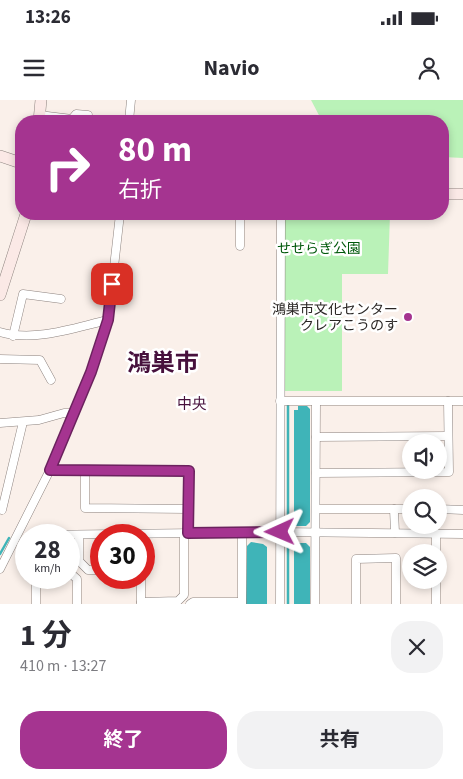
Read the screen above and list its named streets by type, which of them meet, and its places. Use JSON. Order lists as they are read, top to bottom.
{
  "districts": ["鴻巣市", "中央"],
  "parks": ["せせらぎ公園"],
  "places": ["鴻巣市文化センター クレアこうのす"],
  "page": {
    "status": "13:26",
    "header": "Navio",
    "turn": ["80 m", "右折"],
    "speed": "28 km/h",
    "limit": "30",
    "heading": ["1 分", "410 m · 13:27"],
    "buttons": ["終了", "共有"]
  }
}
